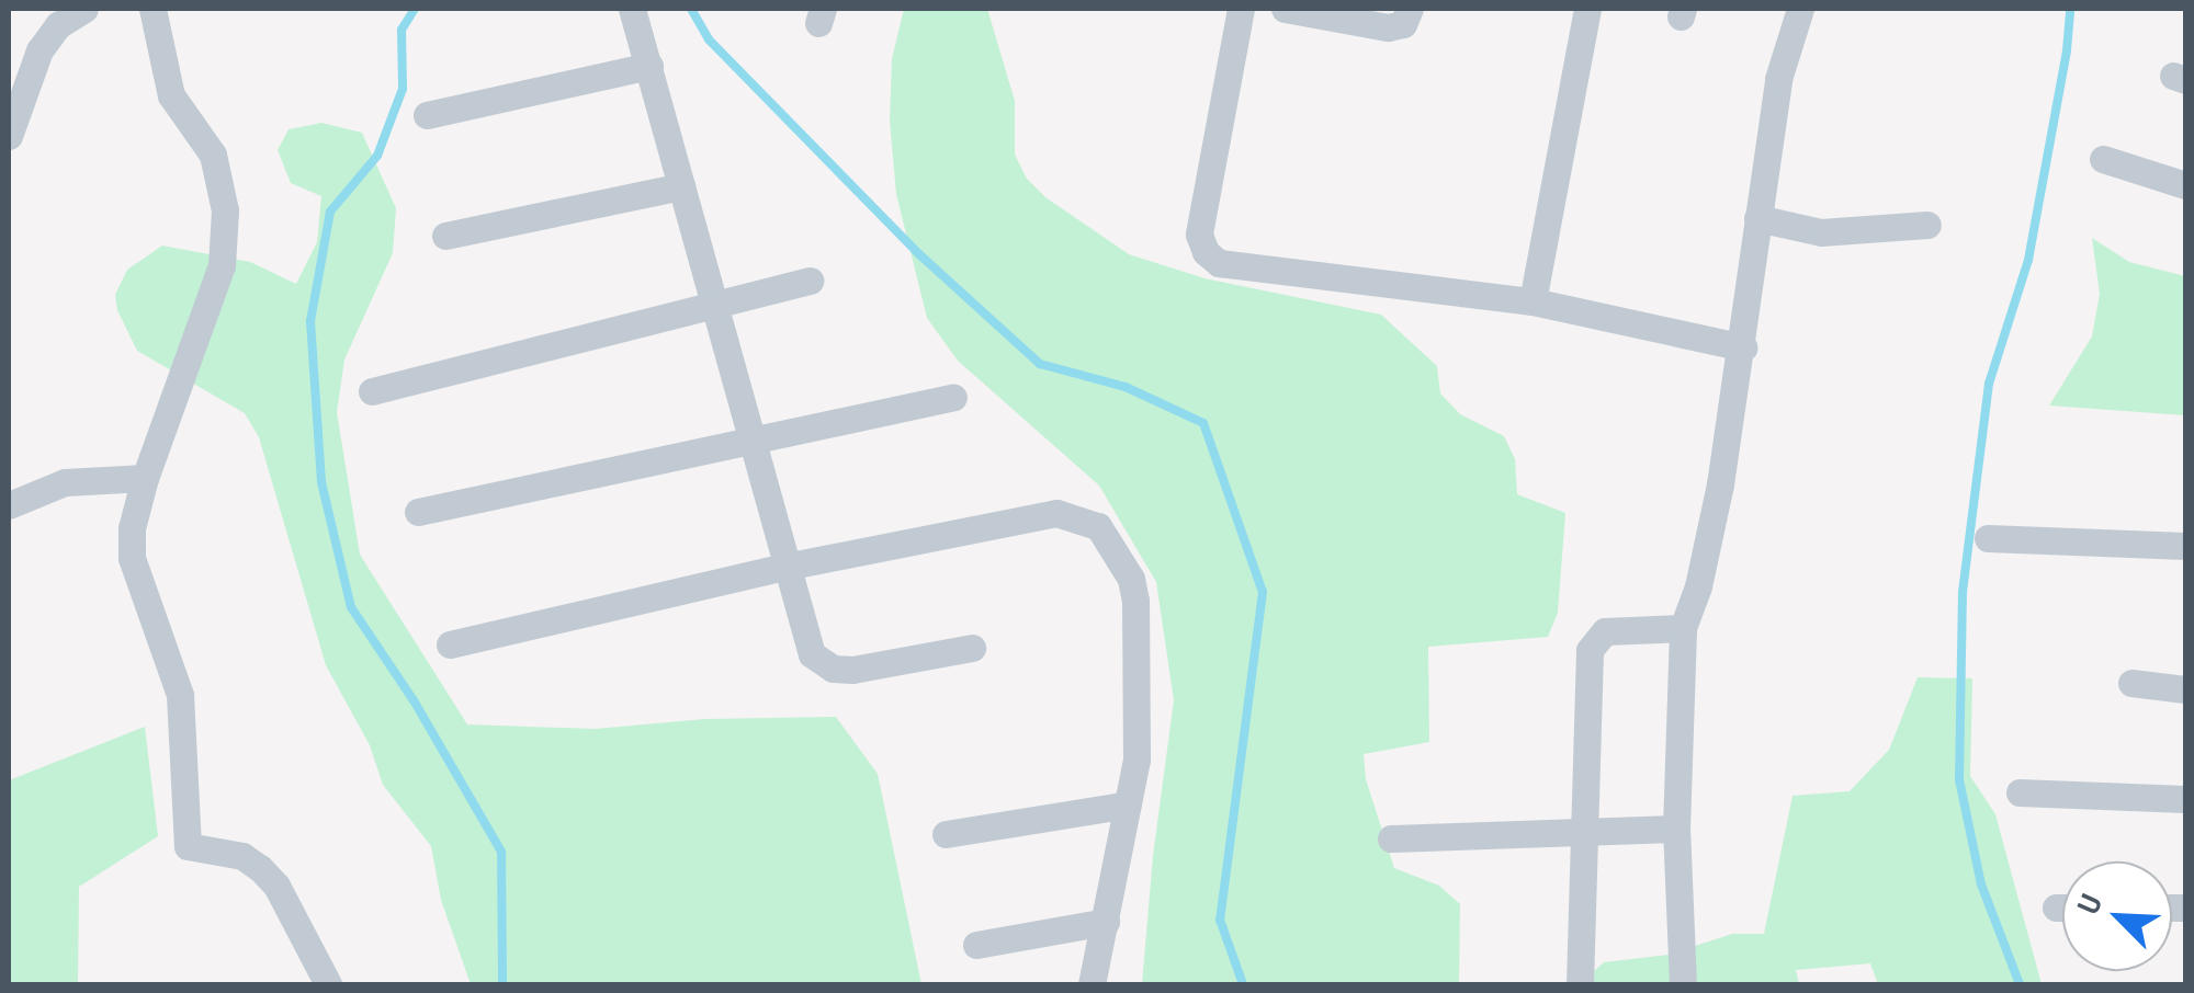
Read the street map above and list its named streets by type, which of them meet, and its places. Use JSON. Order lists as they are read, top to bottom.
{
  "north": "top left"
}
